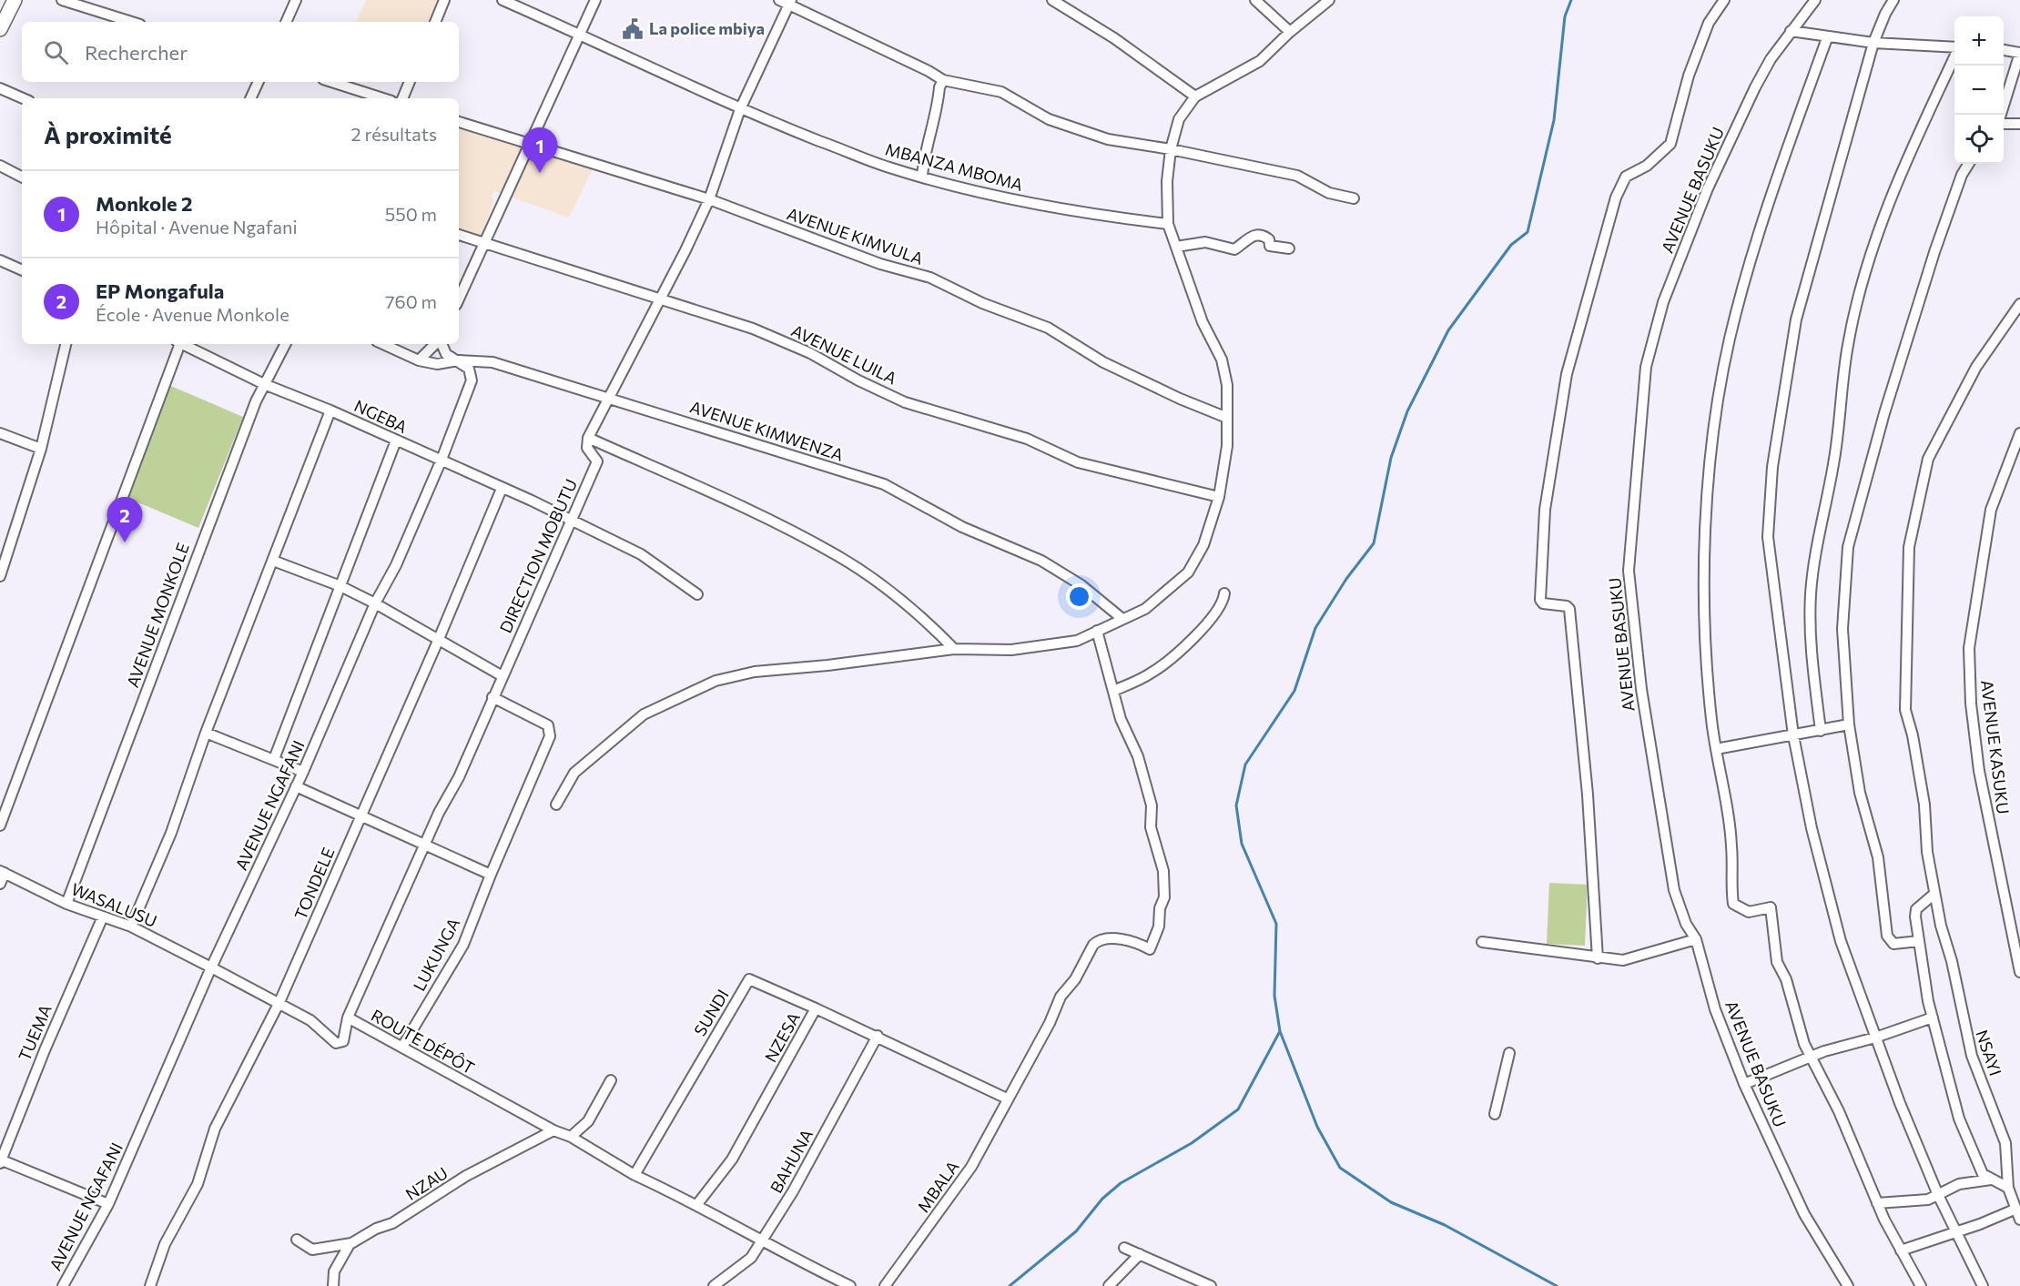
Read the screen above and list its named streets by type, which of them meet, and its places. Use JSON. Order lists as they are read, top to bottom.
{
  "streets": {
    "street": [
      "MBANZA MBOMA",
      "AVENUE BASUKU",
      "AVENUE KIMVULA",
      "AVENUE LUILA",
      "NGEBA",
      "AVENUE KIMWENZA",
      "DIRECTION MOBUTU",
      "AVENUE MONKOLE",
      "AVENUE KASUKU",
      "AVENUE NGAFANI",
      "TONDELE",
      "WASALUSU",
      "LUKUNGA",
      "SUNDI",
      "TUEMA",
      "NZESA",
      "ROUTE DÉPÔT",
      "NSAYI",
      "BAHUNA",
      "NZAU",
      "MBALA"
    ]
  },
  "crossings": [
    ["NGEBA", "DIRECTION MOBUTU"],
    ["NGEBA", "AVENUE MONKOLE"],
    ["NGEBA", "AVENUE NGAFANI"],
    ["NGEBA", "TONDELE"],
    ["AVENUE KIMWENZA", "AVENUE NGAFANI"],
    ["DIRECTION MOBUTU", "LUKUNGA"],
    ["DIRECTION MOBUTU", "ROUTE DÉPÔT"],
    ["AVENUE MONKOLE", "WASALUSU"],
    ["AVENUE NGAFANI", "WASALUSU"],
    ["AVENUE NGAFANI", "ROUTE DÉPÔT"],
    ["TONDELE", "ROUTE DÉPÔT"],
    ["WASALUSU", "TUEMA"],
    ["WASALUSU", "ROUTE DÉPÔT"],
    ["LUKUNGA", "ROUTE DÉPÔT"],
    ["SUNDI", "NZESA"],
    ["NZESA", "BAHUNA"],
    ["NZESA", "MBALA"],
    ["ROUTE DÉPÔT", "NZAU"]
  ],
  "places": {
    "public building": ["La police mbiya"]
  },
  "page": {
    "map_buttons": ["+", "−"],
    "search": "Rechercher",
    "heading": ["À proximité", "2 résultats"],
    "pins": ["1", "2"],
    "list": [
      {
        "mark": "1",
        "name": "Monkole 2",
        "note": "Hôpital · Avenue Ngafani",
        "value": "550 m"
      },
      {
        "mark": "2",
        "name": "EP Mongafula",
        "note": "École · Avenue Monkole",
        "value": "760 m"
      }
    ]
  }
}
